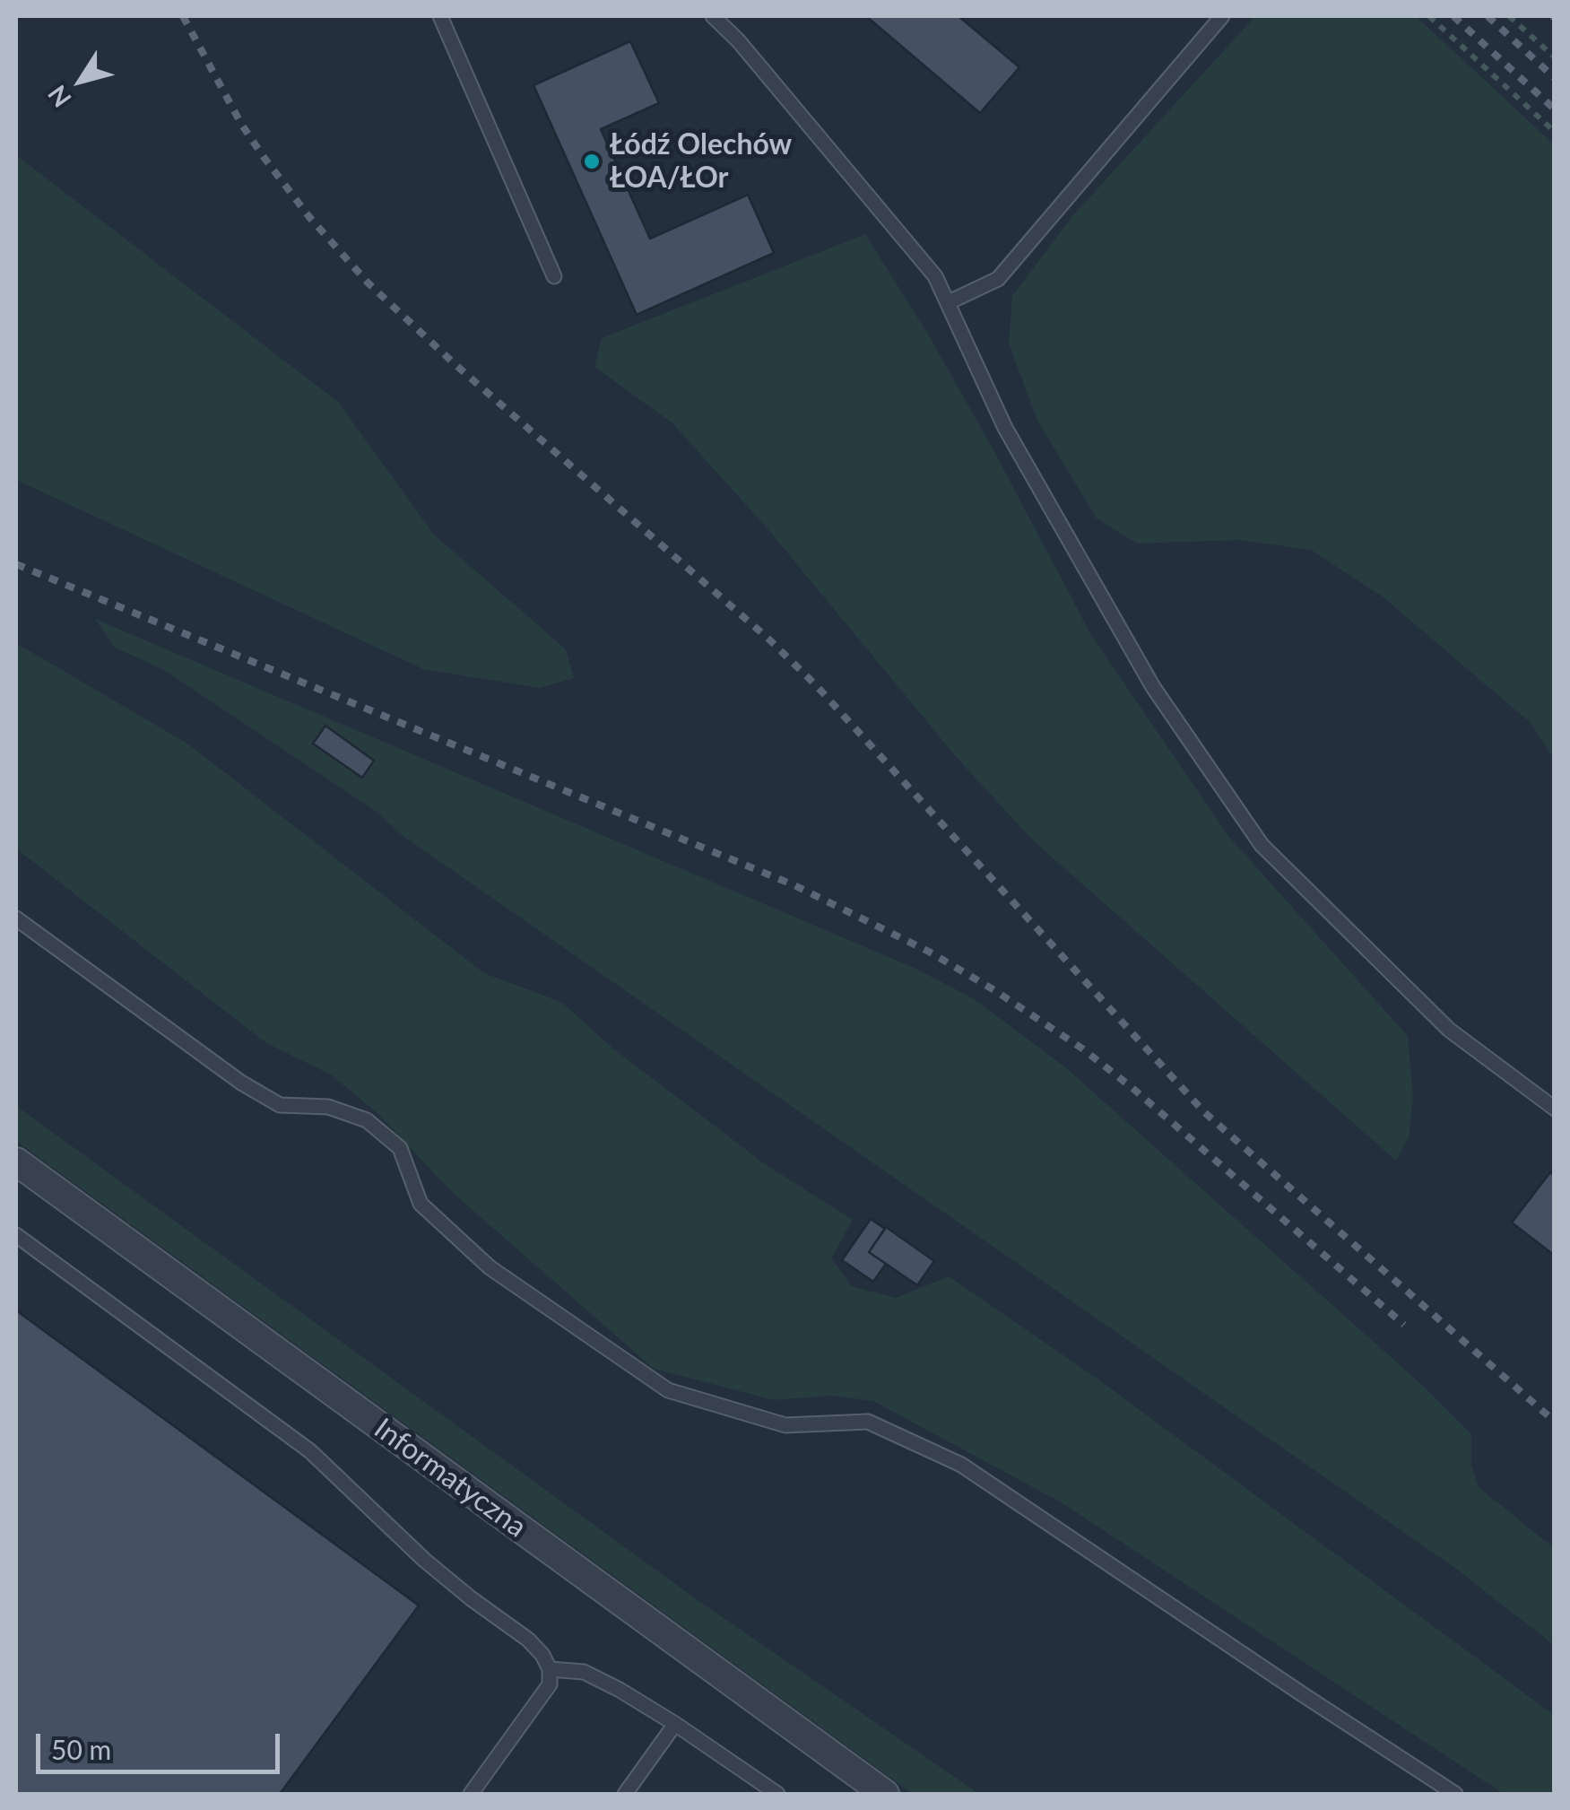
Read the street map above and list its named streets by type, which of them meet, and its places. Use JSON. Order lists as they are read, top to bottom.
{
  "streets": {
    "street": ["Informatyczna"]
  },
  "places": ["Łódź Olechów ŁOA/ŁOr"],
  "scale_bar": "50 m",
  "north": "bottom left"
}
